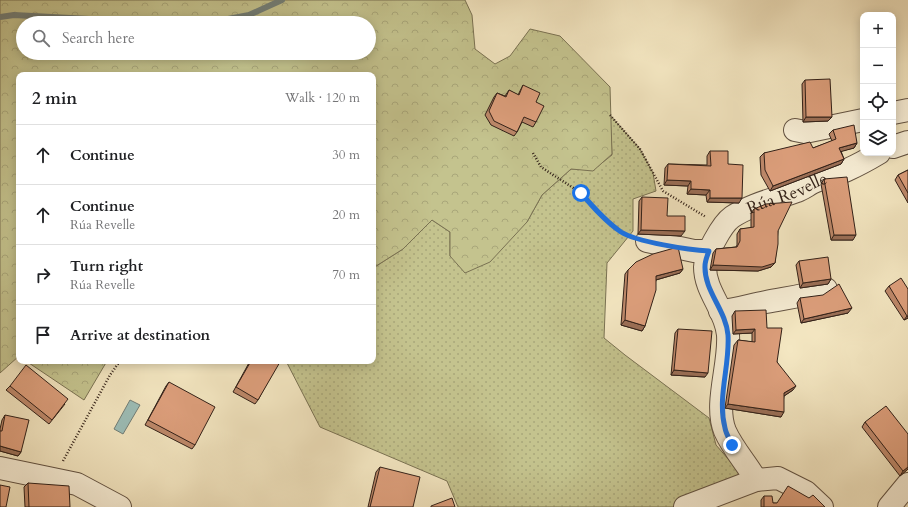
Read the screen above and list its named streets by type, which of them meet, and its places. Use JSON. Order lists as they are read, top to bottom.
{
  "streets": {
    "street": ["Rúa Revelle"]
  },
  "page": {
    "map_buttons": ["+", "−"],
    "search": "Search here",
    "heading": ["2 min", "Walk · 120 m"],
    "list": [
      ["Continue", "30 m"],
      ["Continue", "Rúa Revelle", "20 m"],
      ["Turn right", "Rúa Revelle", "70 m"],
      "Arrive at destination"
    ]
  }
}
